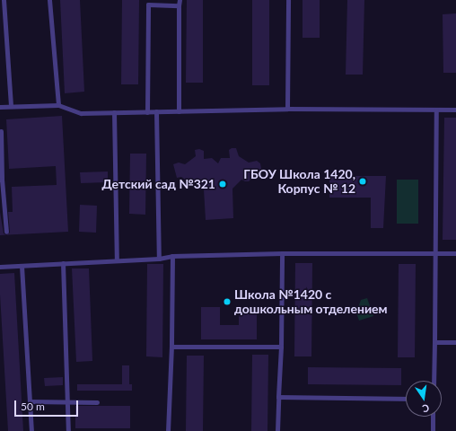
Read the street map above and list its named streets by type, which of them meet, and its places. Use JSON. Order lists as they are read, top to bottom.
{
  "places": ["ГБОУ Школа 1420, Корпус № 12", "Детский сад №321", "Школа №1420 с дошкольным отделением"],
  "scale_bar": "50 m",
  "north": "bottom"
}
